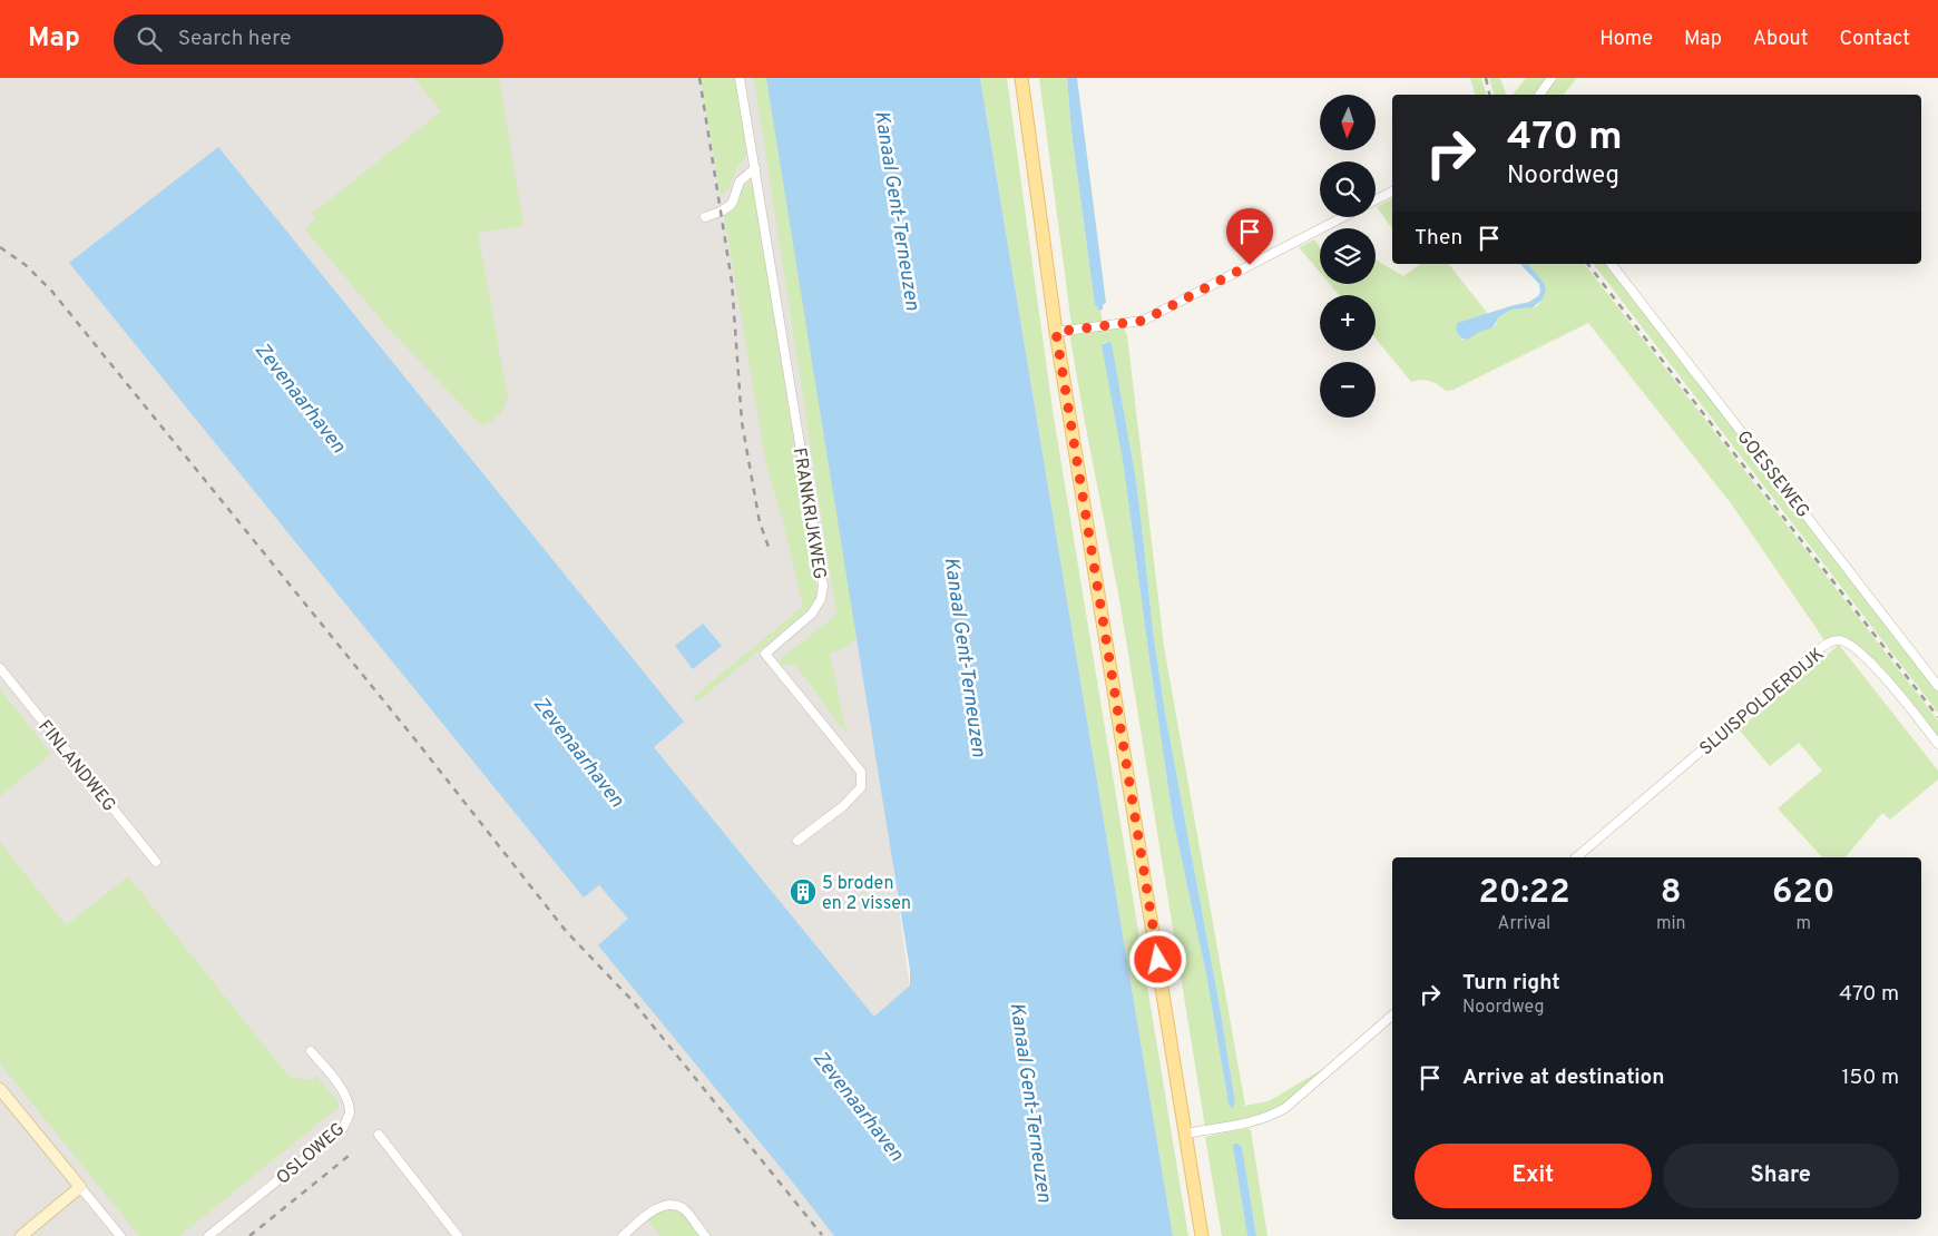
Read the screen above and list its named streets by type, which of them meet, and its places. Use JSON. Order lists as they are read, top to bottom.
{
  "streets": {
    "street": [
      "GOESSEWEG",
      "FRANKRIJKWEG",
      "SLUISPOLDERDIJK",
      "FINLANDWEG",
      "OSLOWEG"
    ]
  },
  "water": ["Kanaal Gent-Terneuzen", "Zevenaarhaven"],
  "places": {
    "building": ["5 broden en 2 vissen"]
  },
  "north": "bottom",
  "page": {
    "header": "Map",
    "search": "Search here",
    "nav": [
      "Home",
      "Map",
      "About",
      "Contact"
    ],
    "map_buttons": ["+", "−"],
    "turn": ["470 m", "Noordweg"],
    "then": "Then",
    "eta": [
      "20:22",
      "Arrival",
      "8",
      "min",
      "620",
      "m"
    ],
    "list": [
      {
        "name": "Turn right",
        "note": "Noordweg",
        "value": "470 m"
      },
      {
        "name": "Arrive at destination",
        "value": "150 m"
      }
    ],
    "buttons": ["Exit", "Share"]
  }
}
